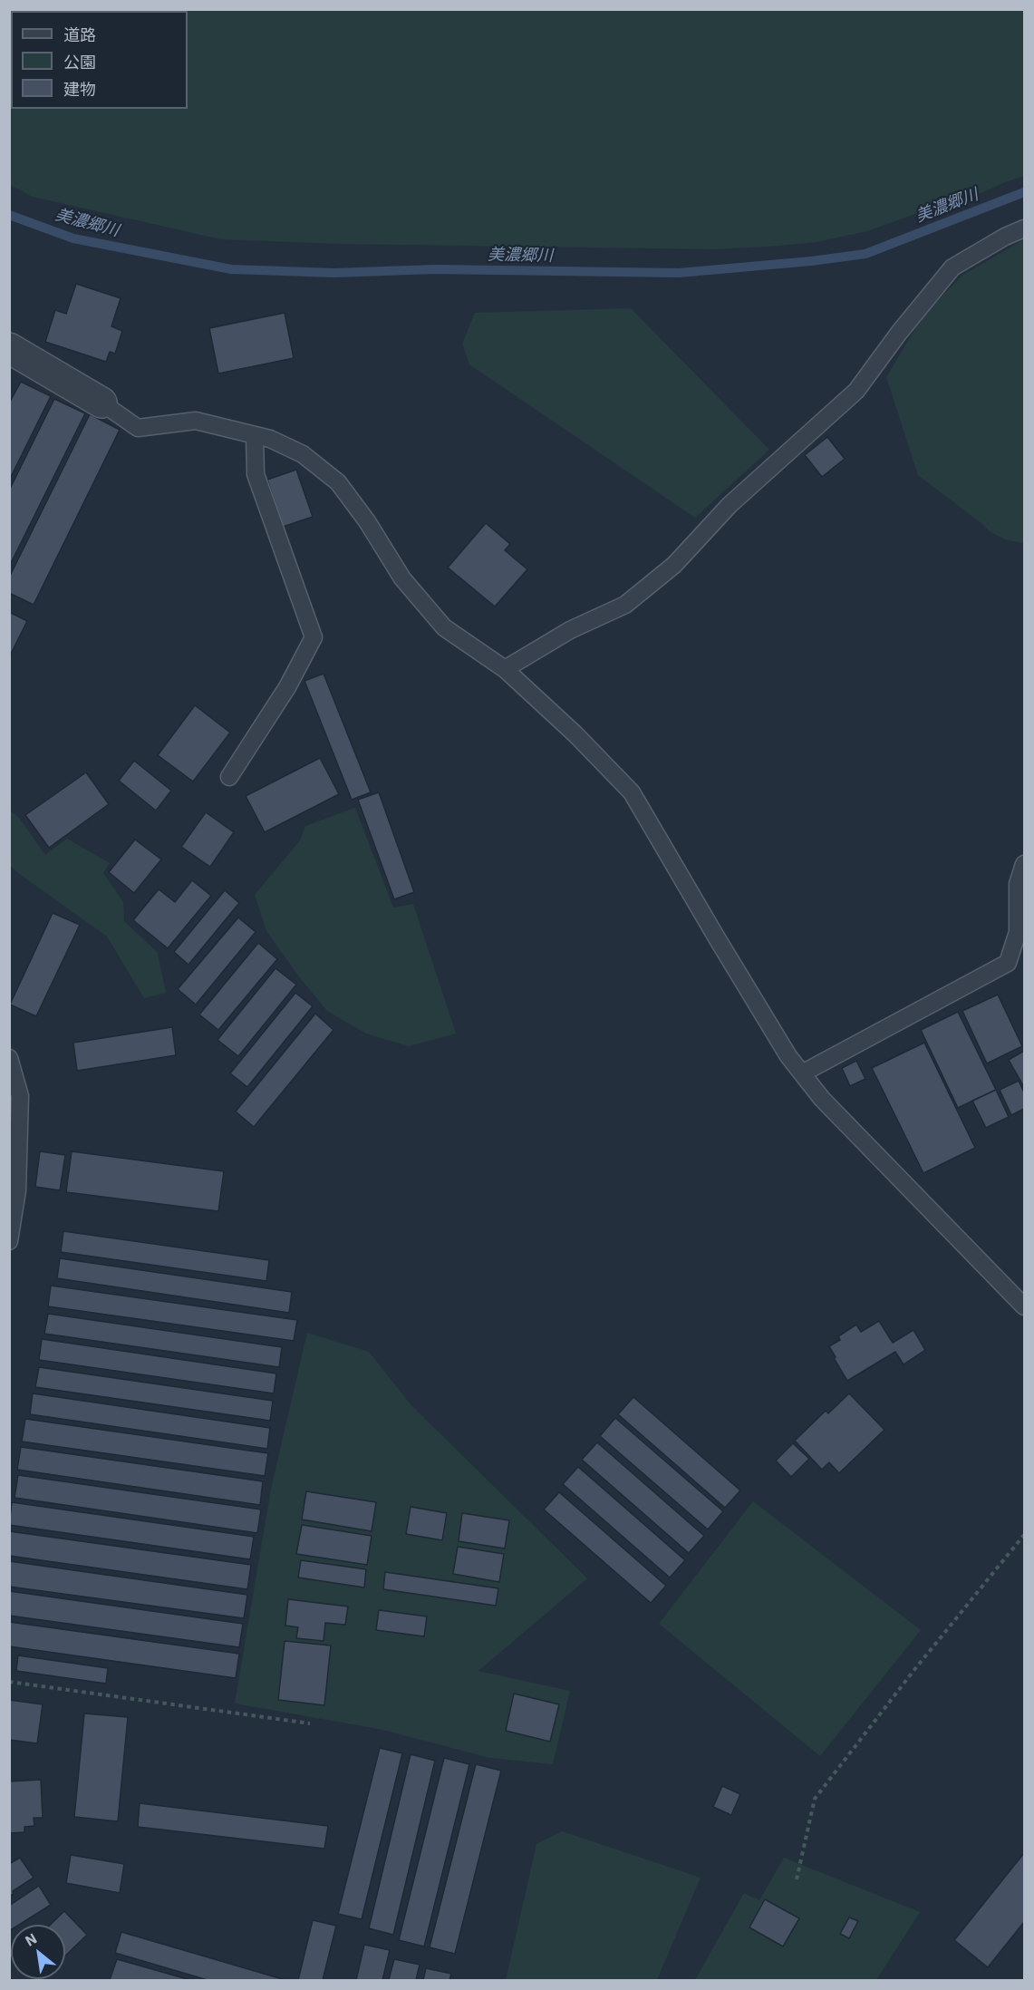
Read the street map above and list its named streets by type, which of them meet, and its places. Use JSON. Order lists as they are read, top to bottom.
{
  "water": ["美濃郷川"],
  "legend": ["道路", "公園", "建物"],
  "north": "top left"
}
